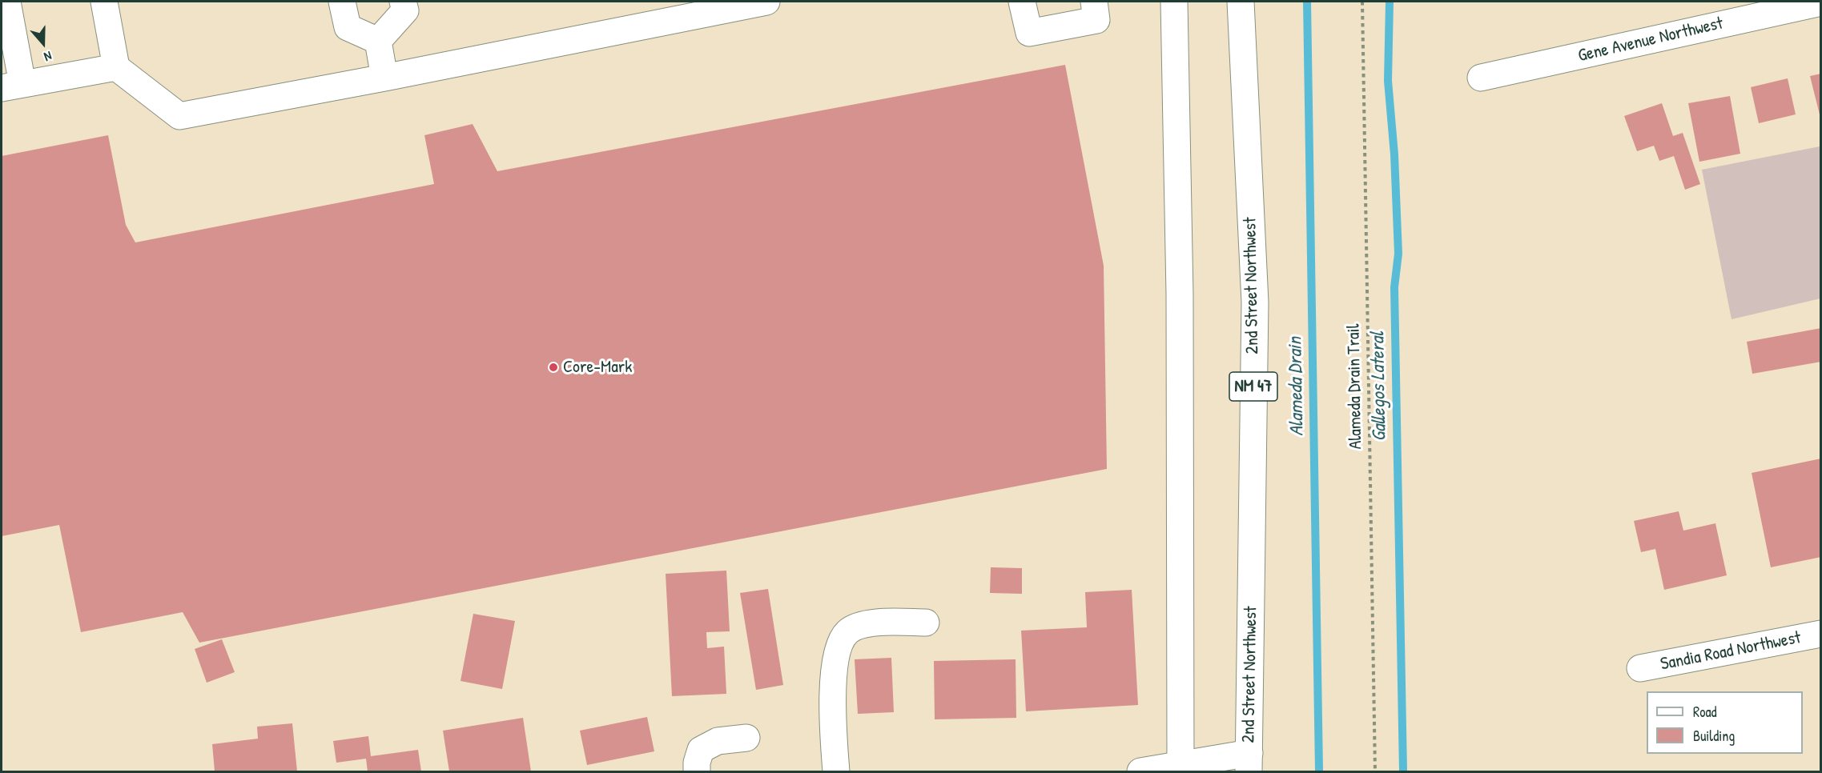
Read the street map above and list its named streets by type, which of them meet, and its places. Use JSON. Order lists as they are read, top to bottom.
{
  "streets": {
    "main road": [
      "Gene Avenue Northwest",
      "2nd Street Northwest",
      "NM 47",
      "Sandia Road Northwest"
    ],
    "path": ["Alameda Drain Trail"]
  },
  "water": ["Alameda Drain", "Gallegos Lateral"],
  "places": ["Core-Mark"],
  "legend": ["Road", "Building"],
  "north": "bottom"
}
